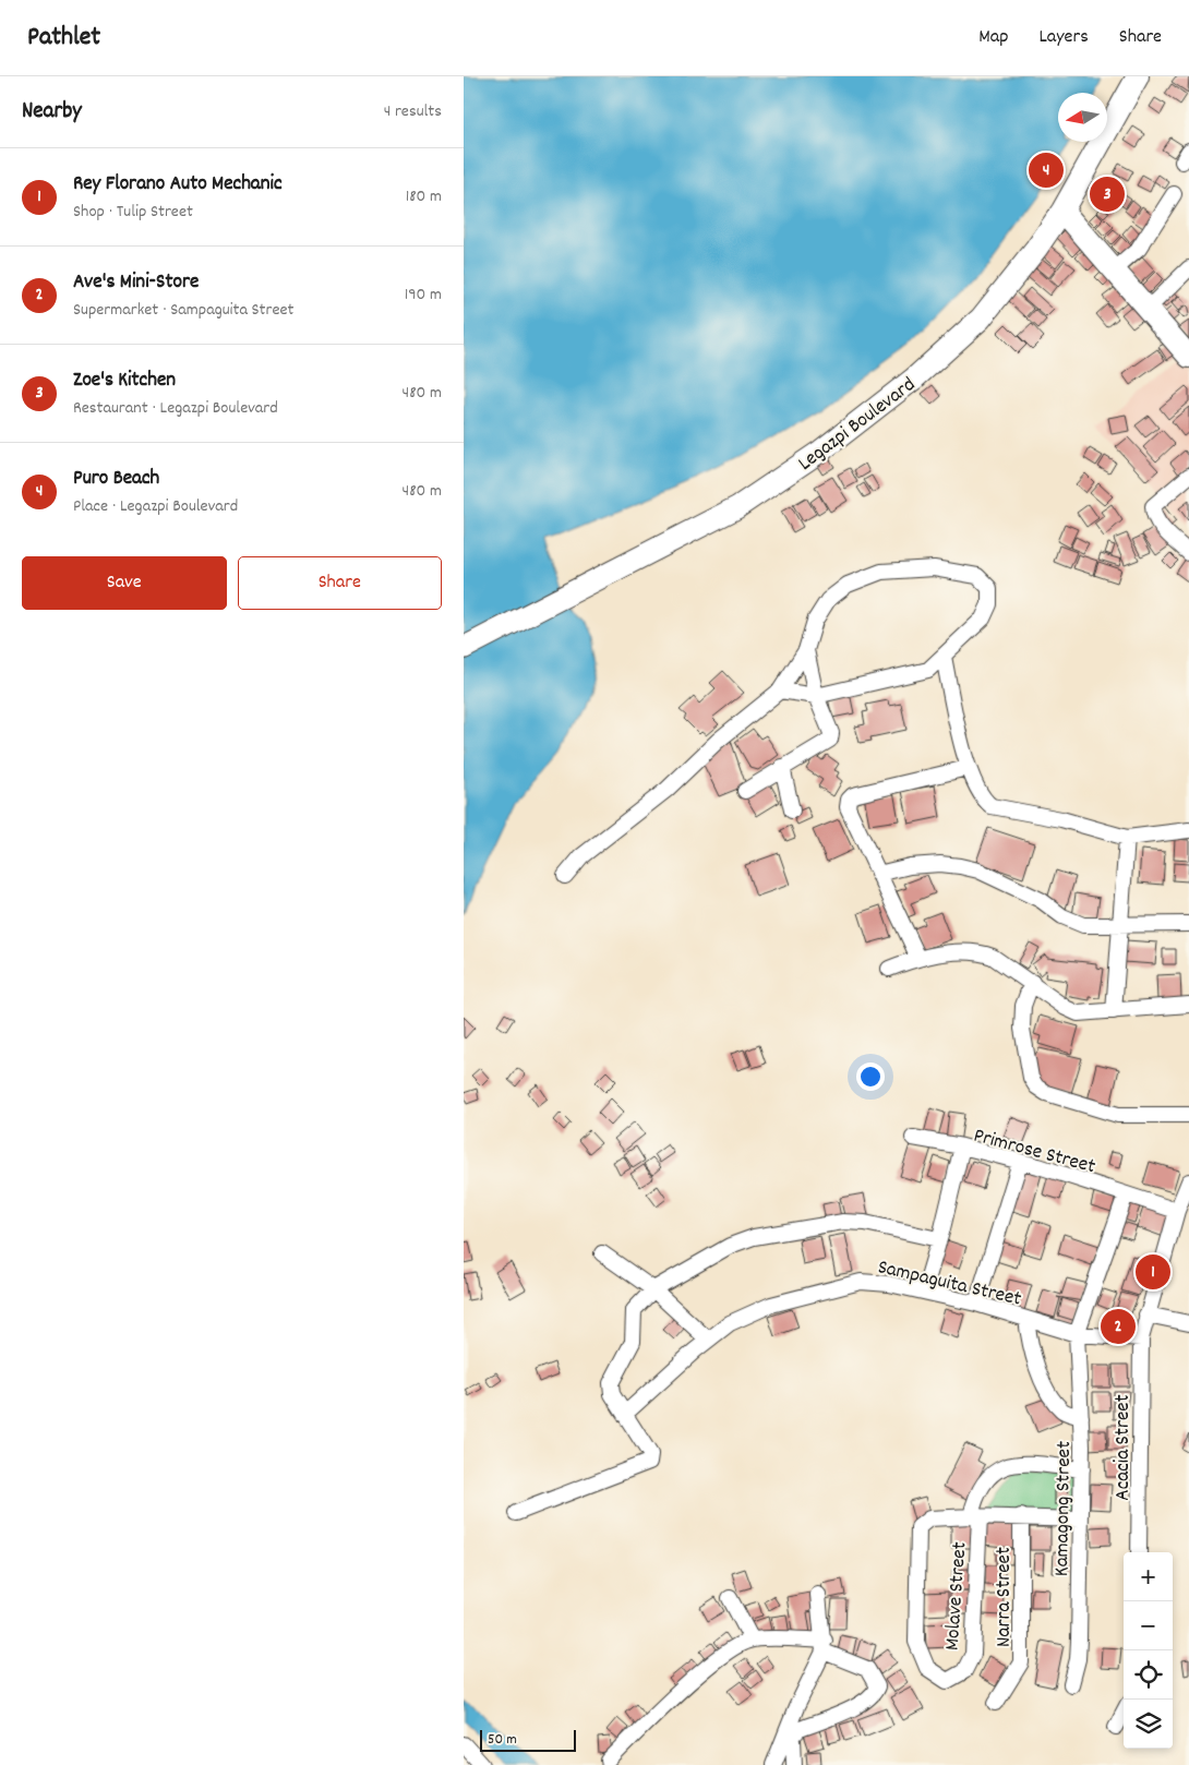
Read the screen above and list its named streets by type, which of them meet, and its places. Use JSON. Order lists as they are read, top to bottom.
{
  "streets": {
    "street": [
      "Legazpi Boulevard",
      "Primrose Street",
      "Sampaguita Street",
      "Acacia Street",
      "Kamagong Street",
      "Molave Street",
      "Narra Street"
    ]
  },
  "crossings": [
    ["Primrose Street", "Sampaguita Street"],
    ["Primrose Street", "Acacia Street"],
    ["Sampaguita Street", "Acacia Street"],
    ["Sampaguita Street", "Kamagong Street"]
  ],
  "scale_bar": "50 m",
  "north": "left",
  "page": {
    "header": "Pathlet",
    "nav": ["Map", "Layers", "Share"],
    "heading": ["Nearby", "4 results"],
    "list": [
      {
        "mark": "1",
        "name": "Rey Florano Auto Mechanic",
        "note": "Shop · Tulip Street",
        "value": "180 m"
      },
      {
        "mark": "2",
        "name": "Ave's Mini-Store",
        "note": "Supermarket · Sampaguita Street",
        "value": "190 m"
      },
      {
        "mark": "3",
        "name": "Zoe's Kitchen",
        "note": "Restaurant · Legazpi Boulevard",
        "value": "480 m"
      },
      {
        "mark": "4",
        "name": "Puro Beach",
        "note": "Place · Legazpi Boulevard",
        "value": "480 m"
      }
    ],
    "pins": [
      "4",
      "3",
      "1",
      "2"
    ],
    "buttons": ["Save", "Share"],
    "map_buttons": ["+", "−"],
    "scale": "50 m"
  }
}
